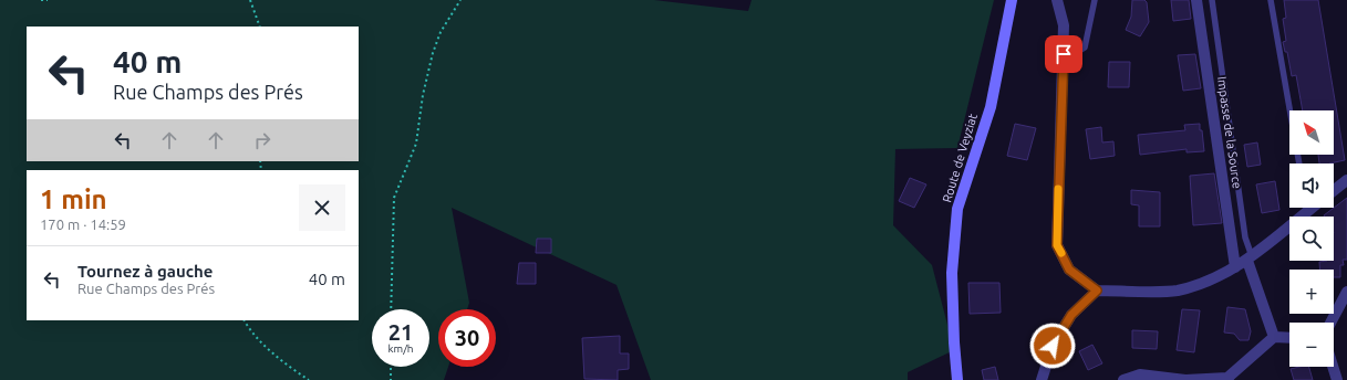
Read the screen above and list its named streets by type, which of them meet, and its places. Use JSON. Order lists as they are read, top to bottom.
{
  "streets": {
    "street": ["Impasse de la Source", "Route de Veyziat"]
  },
  "north": "top left",
  "page": {
    "turn": ["40 m", "Rue Champs des Prés"],
    "map_buttons": ["+", "−"],
    "heading": ["1 min", "170 m · 14:59"],
    "list": [
      {
        "name": "Tournez à gauche",
        "note": "Rue Champs des Prés",
        "value": "40 m"
      }
    ],
    "speed": "21 km/h",
    "limit": "30"
  }
}
